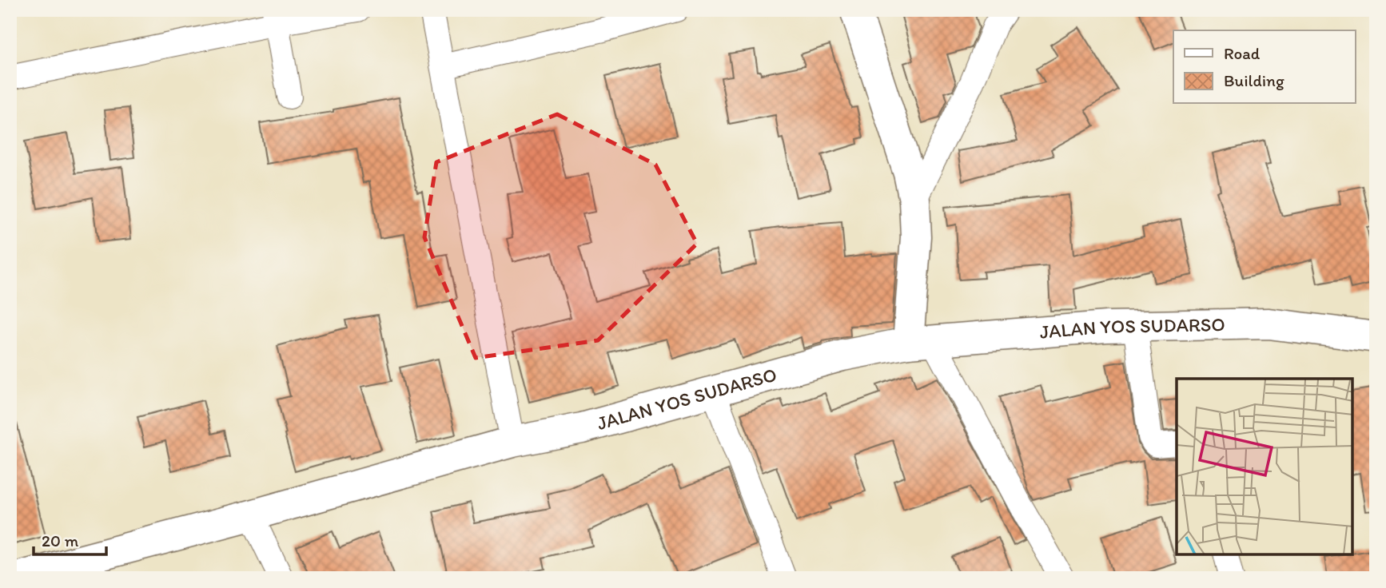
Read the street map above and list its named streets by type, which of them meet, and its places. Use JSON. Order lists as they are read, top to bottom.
{
  "streets": {
    "main road": ["JALAN YOS SUDARSO"]
  },
  "legend": ["Road", "Building"],
  "scale_bar": "20 m"
}
